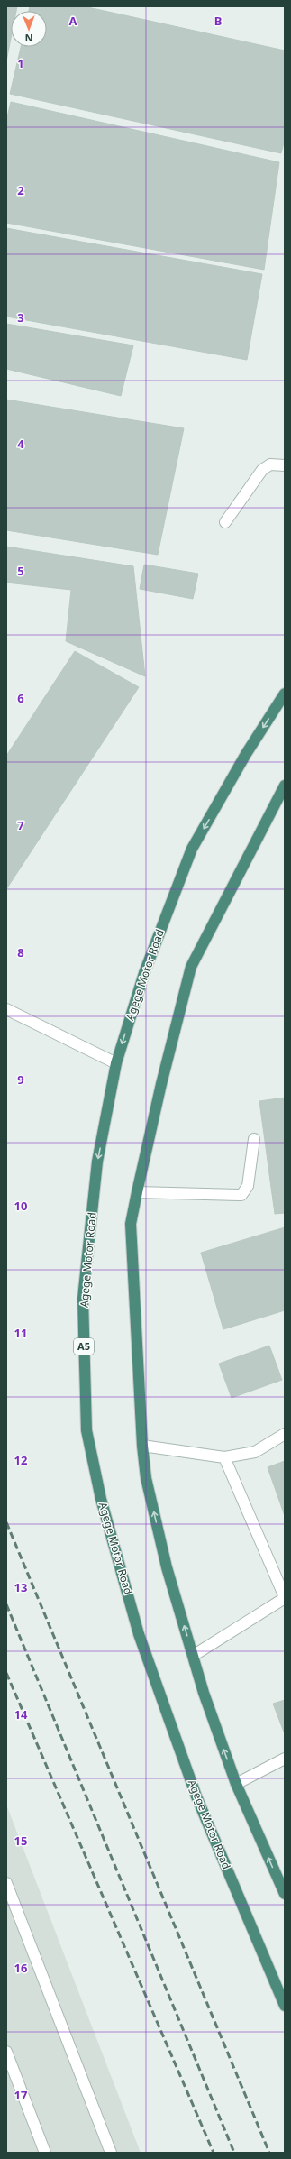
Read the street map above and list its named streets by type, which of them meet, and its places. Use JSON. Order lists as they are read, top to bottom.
{
  "streets": {
    "highway": ["Agege Motor Road", "A5"]
  },
  "north": "bottom",
  "grid": {
    "columns": ["A", "B"],
    "rows": [
      "1",
      "2",
      "3",
      "4",
      "5",
      "6",
      "7",
      "8",
      "9",
      "10",
      "11",
      "12",
      "13",
      "14",
      "15",
      "16",
      "17"
    ]
  }
}
